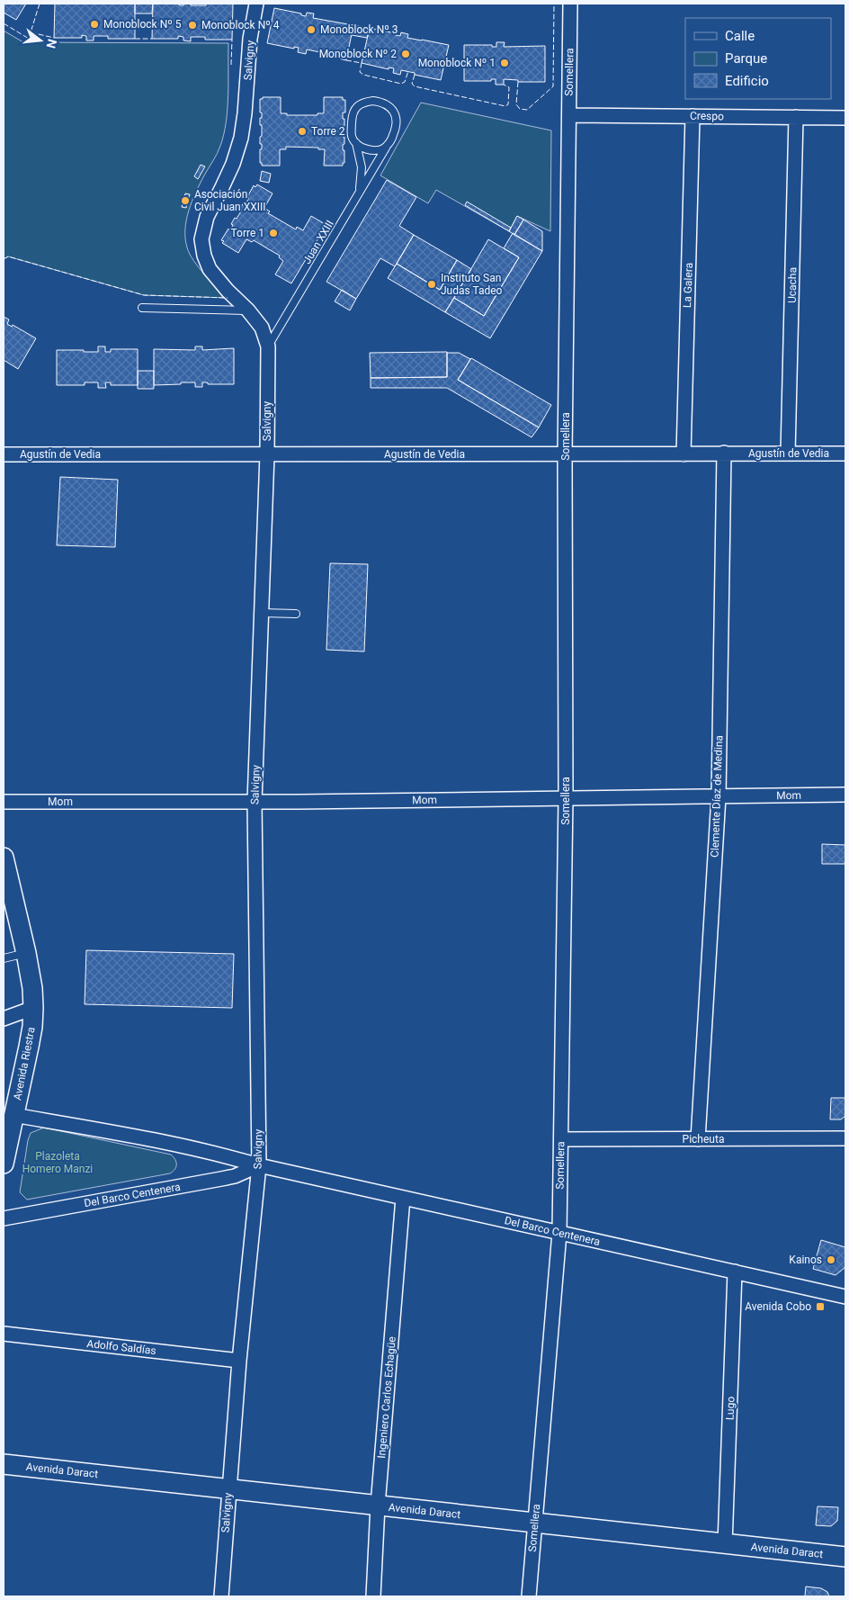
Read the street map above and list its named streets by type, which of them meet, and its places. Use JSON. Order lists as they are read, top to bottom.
{
  "streets": {
    "main road": ["Avenida Riestra", "Avenida Daract"],
    "street": [
      "Salvigny",
      "Somellera",
      "Crespo",
      "La Galera",
      "Ucacha",
      "Agustín de Vedia",
      "Mom",
      "Clemente Díaz de Medina",
      "Picheuta",
      "Del Barco Centenera",
      "Adolfo Saldías",
      "Ingeniero Carlos Echagüe",
      "Lugo"
    ],
    "lane": ["Juan XXIII"]
  },
  "crossings": [
    ["Salvigny", "Juan XXIII"],
    ["Salvigny", "Agustín de Vedia"],
    ["Salvigny", "Mom"],
    ["Salvigny", "Del Barco Centenera"],
    ["Salvigny", "Adolfo Saldías"],
    ["Salvigny", "Avenida Daract"],
    ["Somellera", "Crespo"],
    ["Somellera", "Agustín de Vedia"],
    ["Somellera", "Mom"],
    ["Somellera", "Picheuta"],
    ["Somellera", "Del Barco Centenera"],
    ["Somellera", "Avenida Daract"],
    ["Crespo", "La Galera"],
    ["Crespo", "Ucacha"],
    ["La Galera", "Agustín de Vedia"],
    ["Ucacha", "Agustín de Vedia"],
    ["Agustín de Vedia", "Clemente Díaz de Medina"],
    ["Mom", "Clemente Díaz de Medina"],
    ["Clemente Díaz de Medina", "Picheuta"],
    ["Avenida Riestra", "Del Barco Centenera"],
    ["Del Barco Centenera", "Ingeniero Carlos Echagüe"],
    ["Del Barco Centenera", "Lugo"],
    ["Ingeniero Carlos Echagüe", "Avenida Daract"],
    ["Lugo", "Avenida Daract"]
  ],
  "parks": ["Plazoleta Homero Manzi"],
  "places": {
    "other": [
      "Monoblock Nº 5",
      "Monoblock Nº 4",
      "Monoblock Nº 3",
      "Monoblock Nº 2",
      "Monoblock Nº 1",
      "Torre 2",
      "Asociación Civil Juan XXIII",
      "Torre 1",
      "Instituto San Judas Tadeo",
      "Kainos"
    ],
    "transit": ["Avenida Cobo"]
  },
  "legend": ["Calle", "Parque", "Edificio"],
  "north": "right"
}
